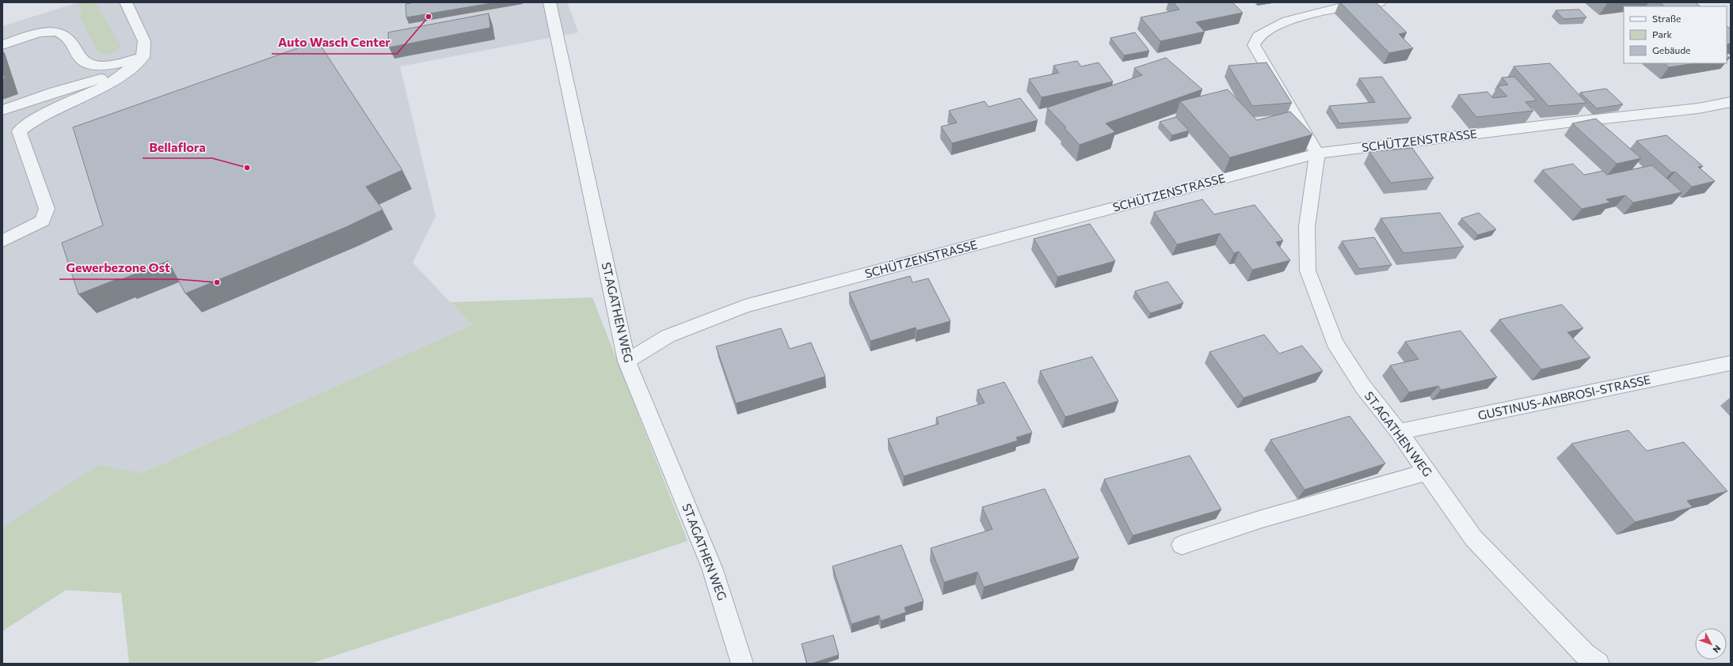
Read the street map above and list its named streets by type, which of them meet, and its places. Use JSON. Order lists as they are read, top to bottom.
{
  "streets": {
    "street": ["SCHÜTZENSTRASSE", "ST.AGATHEN WEG", "GUSTINUS-AMBROSI-STRASSE"]
  },
  "crossings": [
    ["SCHÜTZENSTRASSE", "ST.AGATHEN WEG"],
    ["ST.AGATHEN WEG", "GUSTINUS-AMBROSI-STRASSE"]
  ],
  "places": ["Auto Wasch Center", "Bellaflora", "Gewerbezone Ost"],
  "legend": ["Straße", "Park", "Gebäude"],
  "north": "bottom right"
}
